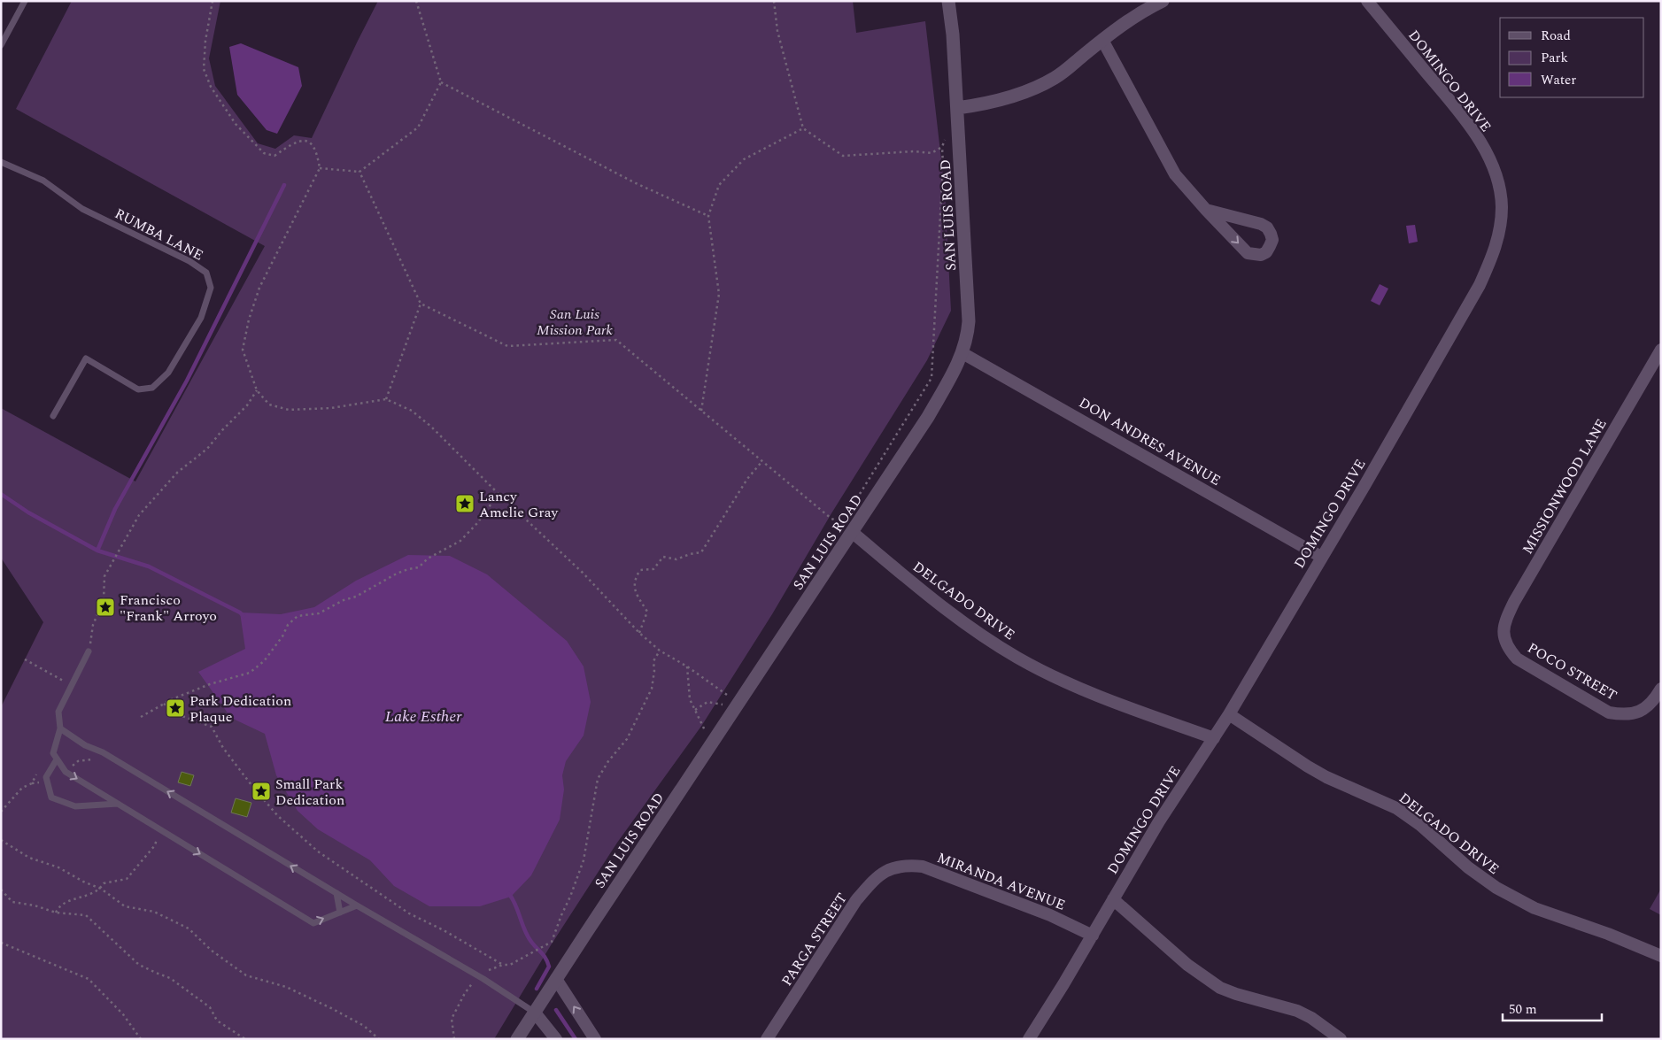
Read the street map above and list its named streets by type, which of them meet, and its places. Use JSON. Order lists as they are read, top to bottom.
{
  "streets": {
    "street": [
      "DOMINGO DRIVE",
      "SAN LUIS ROAD",
      "DON ANDRES AVENUE",
      "MISSIONWOOD LANE",
      "DELGADO DRIVE",
      "POCO STREET",
      "MIRANDA AVENUE",
      "PARGA STREET"
    ],
    "lane": ["RUMBA LANE"]
  },
  "crossings": [
    ["DOMINGO DRIVE", "DON ANDRES AVENUE"],
    ["DOMINGO DRIVE", "DELGADO DRIVE"],
    ["DOMINGO DRIVE", "MIRANDA AVENUE"],
    ["SAN LUIS ROAD", "DON ANDRES AVENUE"],
    ["SAN LUIS ROAD", "DELGADO DRIVE"],
    ["MISSIONWOOD LANE", "POCO STREET"],
    ["MIRANDA AVENUE", "PARGA STREET"]
  ],
  "water": ["Lake Esther"],
  "parks": ["San Luis Mission Park"],
  "places": {
    "place": [
      "Lancy Amelie Gray",
      "Francisco \"Frank\" Arroyo",
      "Park Dedication Plaque",
      "Small Park Dedication"
    ]
  },
  "legend": ["Road", "Park", "Water"],
  "scale_bar": "50 m"
}
